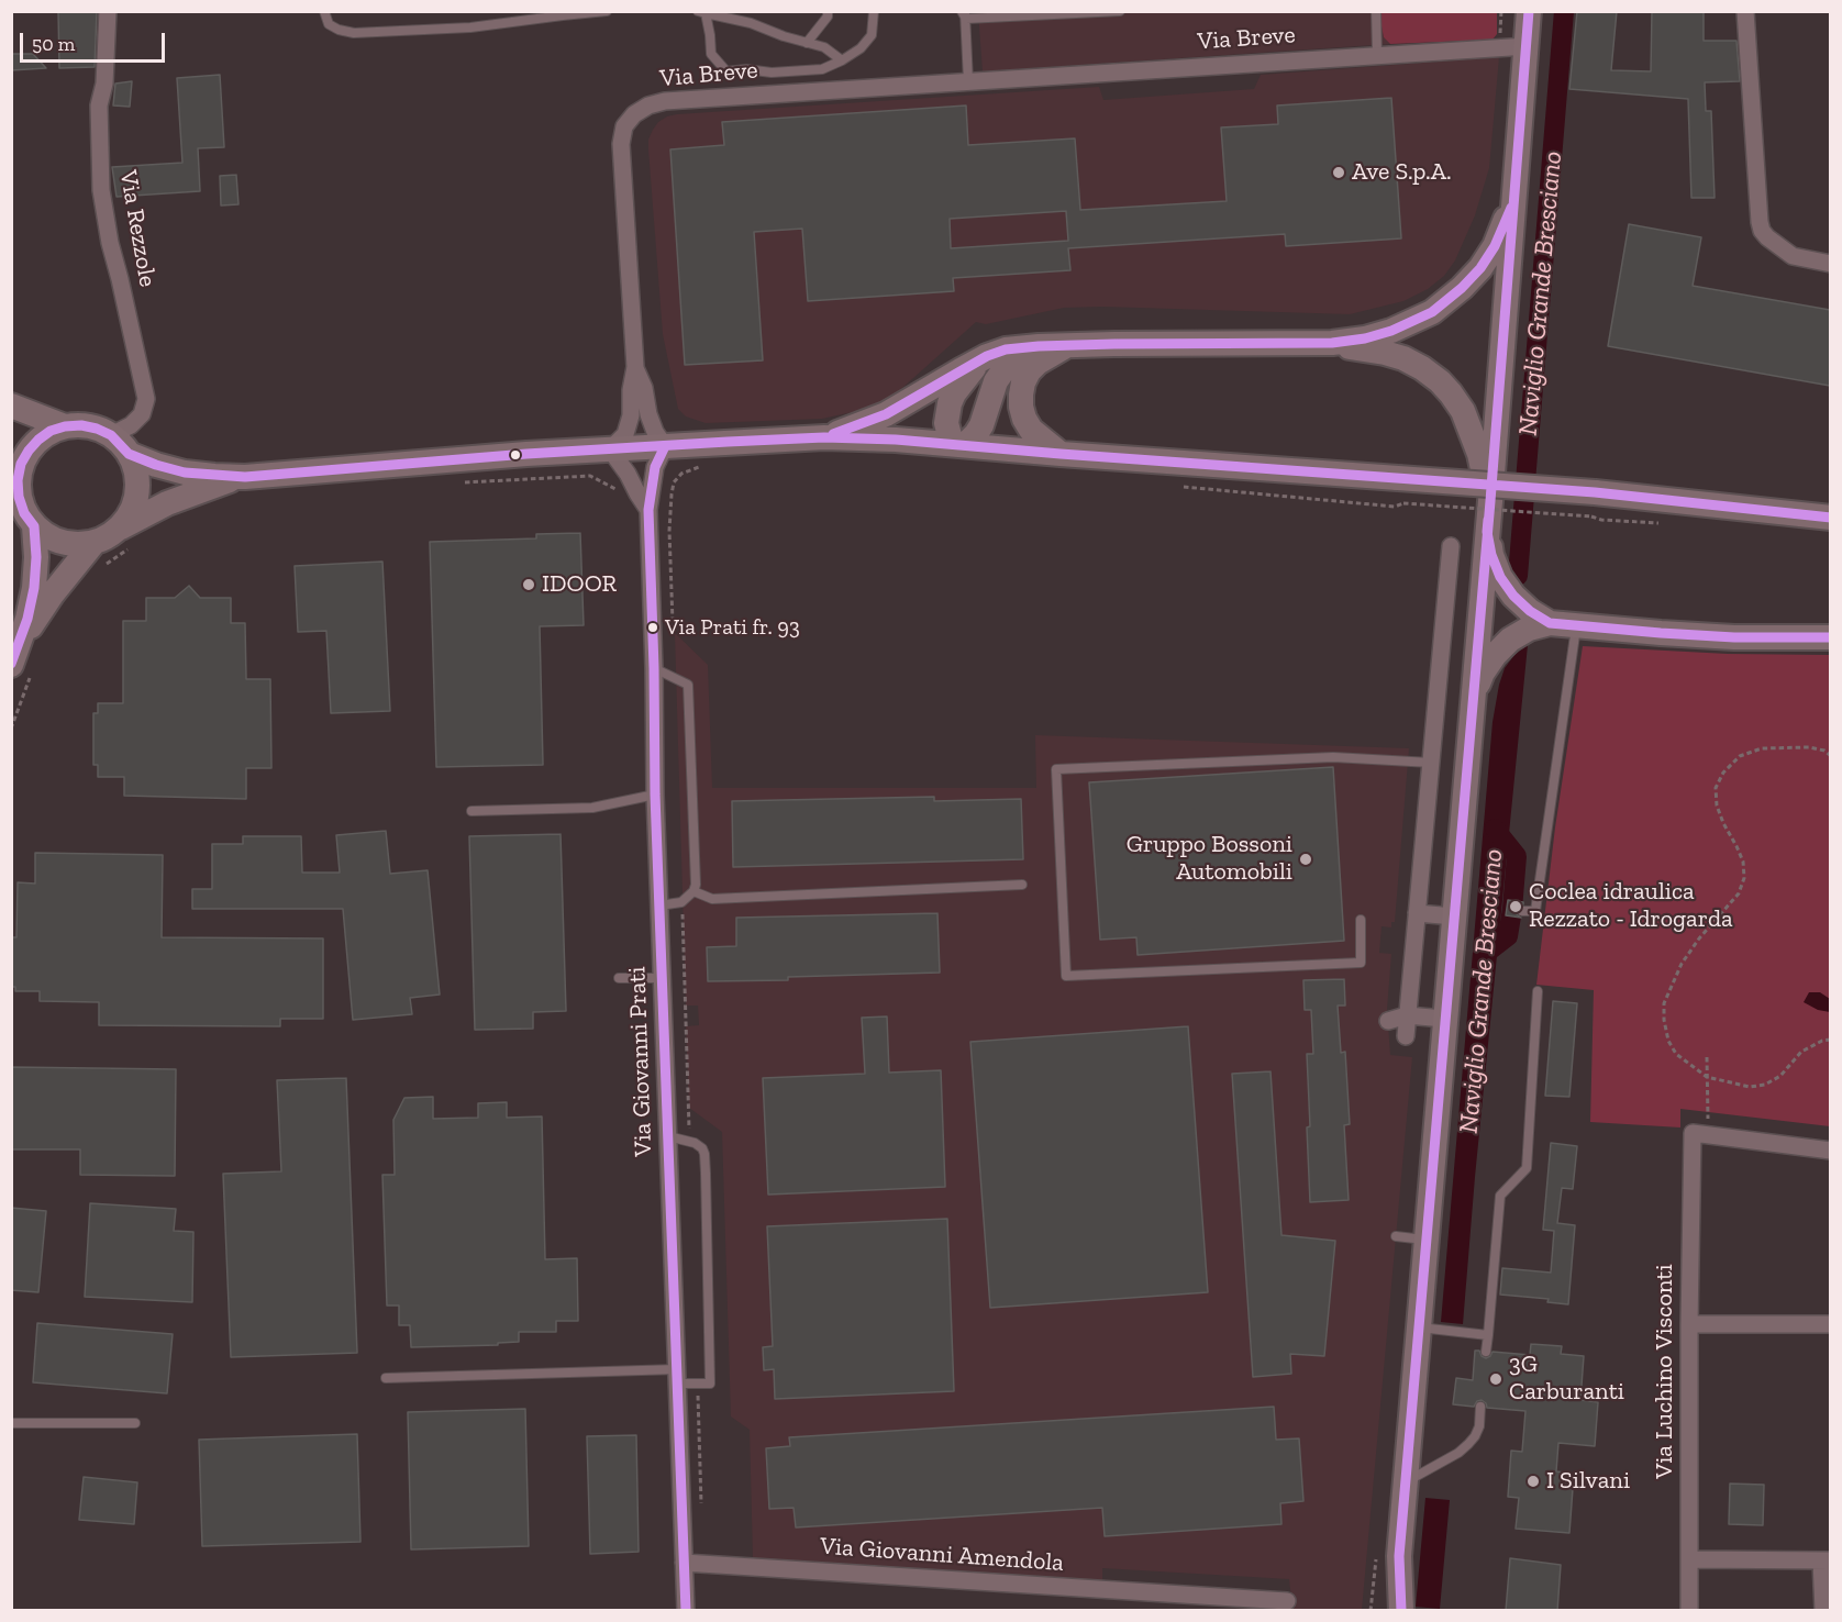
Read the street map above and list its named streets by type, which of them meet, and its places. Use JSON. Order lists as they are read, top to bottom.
{
  "streets": {
    "street": [
      "Via Breve",
      "Via Rezzole",
      "Via Giovanni Prati",
      "Via Luchino Visconti",
      "Via Giovanni Amendola"
    ]
  },
  "crossings": [
    ["Via Giovanni Prati", "Via Giovanni Amendola"]
  ],
  "water": ["Naviglio Grande Bresciano"],
  "places": [
    "Ave S.p.A.",
    "IDOOR",
    "Via Prati fr. 93",
    "Gruppo Bossoni Automobili",
    "Coclea idraulica Rezzato - Idrogarda",
    "3G Carburanti",
    "I Silvani"
  ],
  "scale_bar": "50 m"
}
